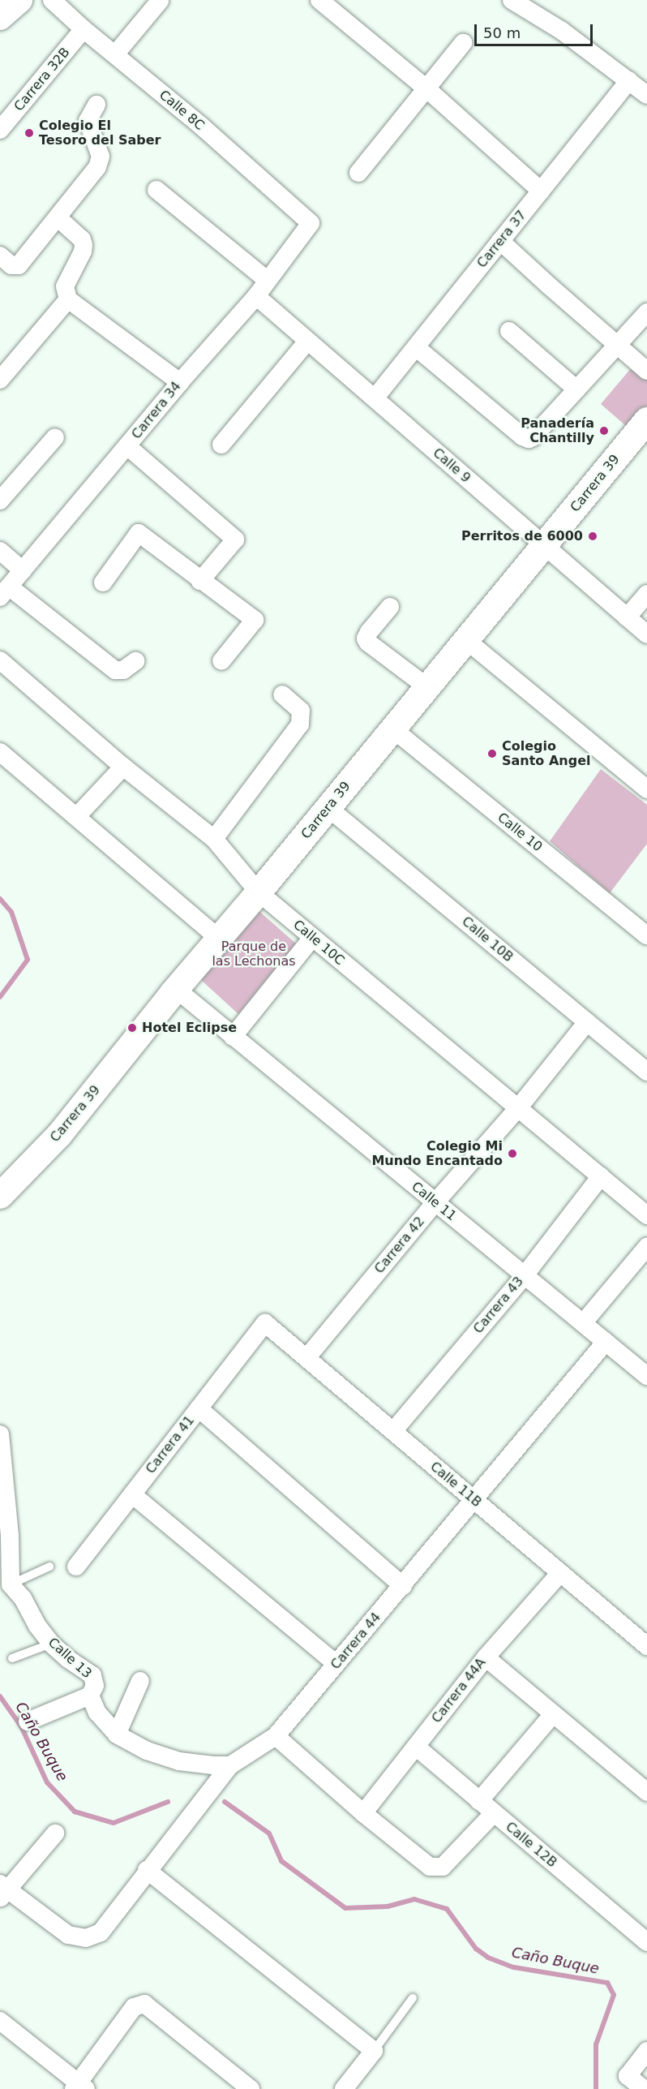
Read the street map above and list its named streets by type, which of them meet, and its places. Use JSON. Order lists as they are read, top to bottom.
{
  "streets": {
    "street": [
      "Carrera 32B",
      "Calle 8C",
      "Carrera 37",
      "Carrera 34",
      "Calle 9",
      "Carrera 39",
      "Calle 10",
      "Calle 10B",
      "Calle 10C",
      "Calle 11",
      "Carrera 42",
      "Carrera 43",
      "Carrera 41",
      "Calle 11B",
      "Carrera 44",
      "Calle 13",
      "Carrera 44A",
      "Calle 12B"
    ]
  },
  "crossings": [
    ["Carrera 32B", "Calle 8C"],
    ["Calle 8C", "Carrera 34"],
    ["Carrera 37", "Calle 9"],
    ["Carrera 34", "Calle 9"],
    ["Calle 9", "Carrera 39"],
    ["Carrera 39", "Calle 10"],
    ["Carrera 39", "Calle 10B"],
    ["Carrera 39", "Calle 10C"],
    ["Carrera 39", "Calle 11"],
    ["Calle 10B", "Carrera 42"],
    ["Calle 10C", "Carrera 42"],
    ["Calle 10C", "Carrera 43"],
    ["Calle 11", "Carrera 42"],
    ["Calle 11", "Carrera 43"],
    ["Calle 11", "Carrera 44"],
    ["Carrera 42", "Calle 11B"],
    ["Carrera 43", "Calle 11B"],
    ["Carrera 41", "Calle 11B"],
    ["Calle 11B", "Carrera 44"],
    ["Calle 11B", "Carrera 44A"],
    ["Carrera 44", "Calle 13"],
    ["Carrera 44A", "Calle 12B"]
  ],
  "water": ["Caño Buque"],
  "parks": ["Parque de las Lechonas"],
  "places": [
    "Colegio El Tesoro del Saber",
    "Panadería Chantilly",
    "Perritos de 6000",
    "Colegio Santo Angel",
    "Hotel Eclipse",
    "Colegio Mi Mundo Encantado"
  ],
  "scale_bar": "50 m"
}
